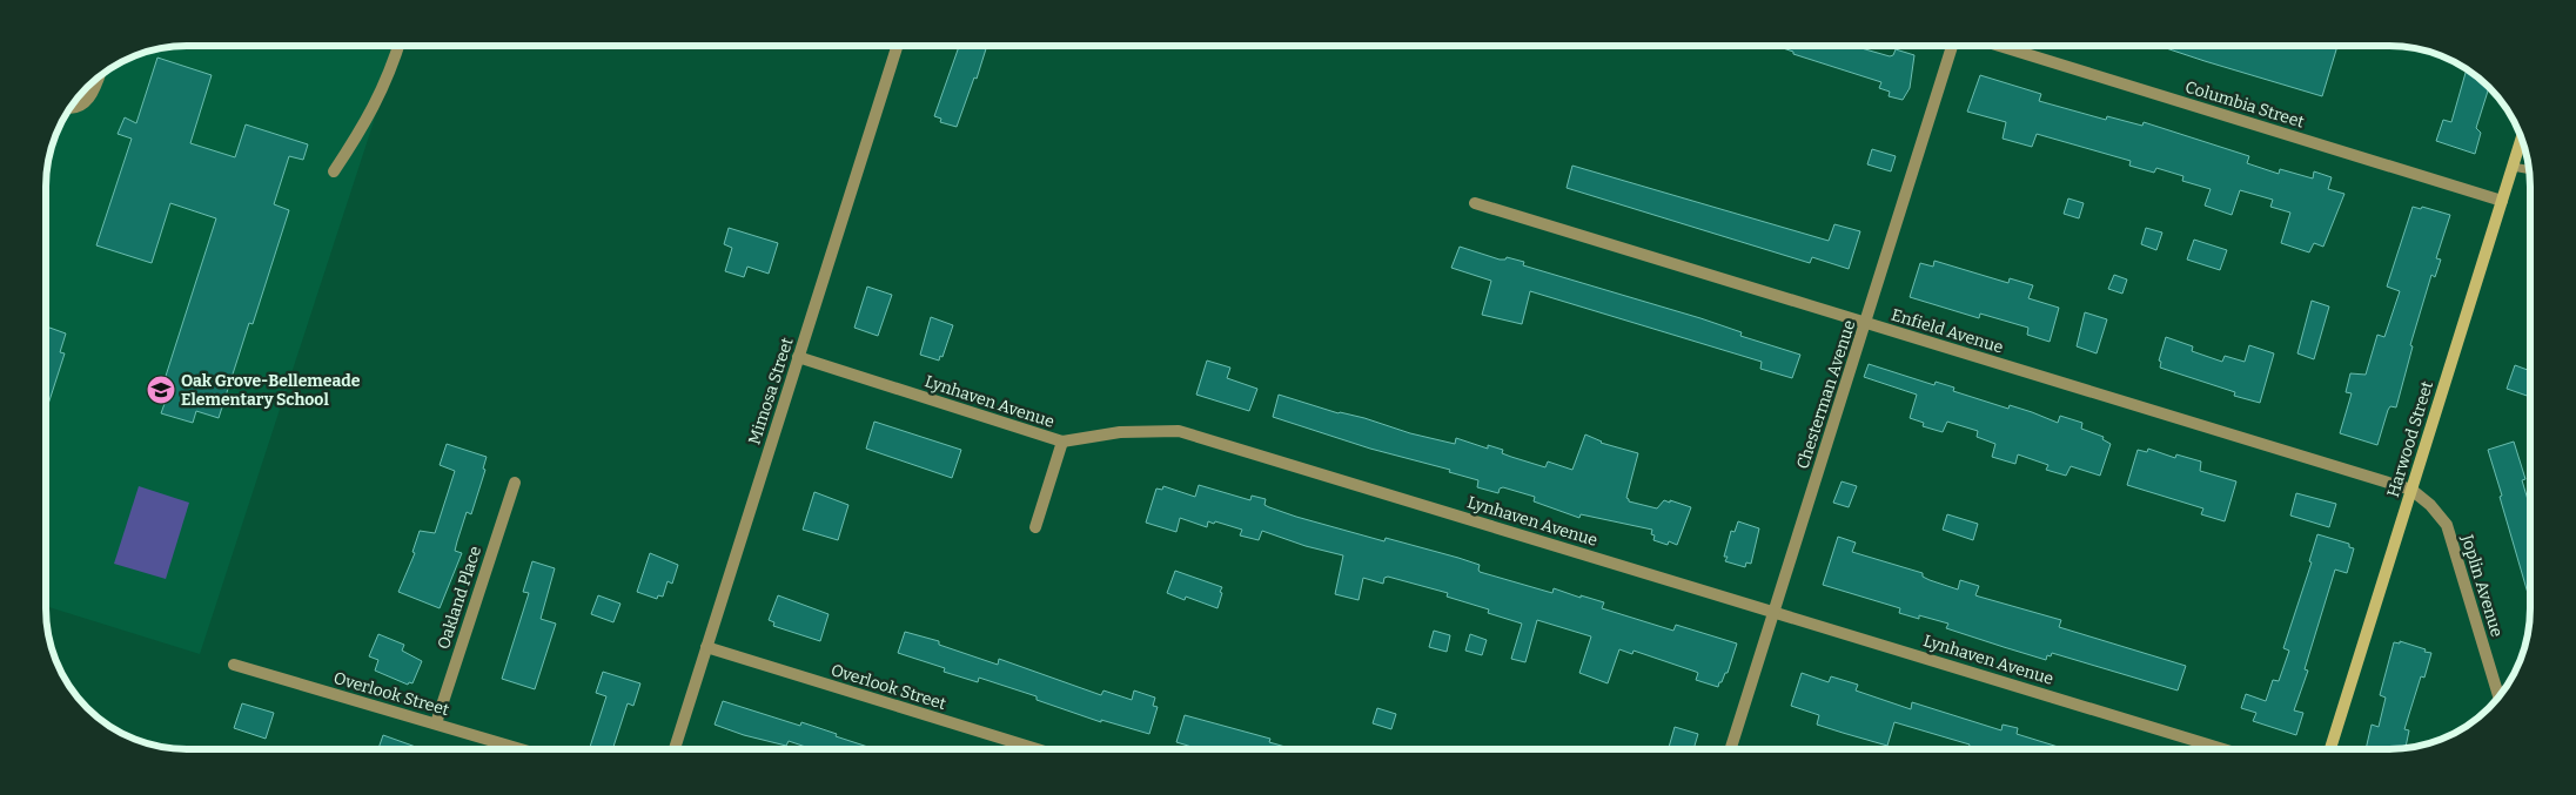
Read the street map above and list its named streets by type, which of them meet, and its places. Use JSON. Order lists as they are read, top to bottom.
{
  "streets": {
    "street": [
      "Columbia Street",
      "Enfield Avenue",
      "Mimosa Street",
      "Chesterman Avenue",
      "Lynhaven Avenue",
      "Harwood Street",
      "Joplin Avenue",
      "Oakland Place",
      "Overlook Street"
    ]
  },
  "crossings": [
    ["Columbia Street", "Harwood Street"],
    ["Enfield Avenue", "Chesterman Avenue"],
    ["Enfield Avenue", "Harwood Street"],
    ["Enfield Avenue", "Joplin Avenue"],
    ["Mimosa Street", "Lynhaven Avenue"],
    ["Mimosa Street", "Overlook Street"],
    ["Chesterman Avenue", "Lynhaven Avenue"],
    ["Harwood Street", "Joplin Avenue"],
    ["Oakland Place", "Overlook Street"]
  ],
  "places": {
    "school or university": ["Oak Grove-Bellemeade Elementary School"]
  }
}
